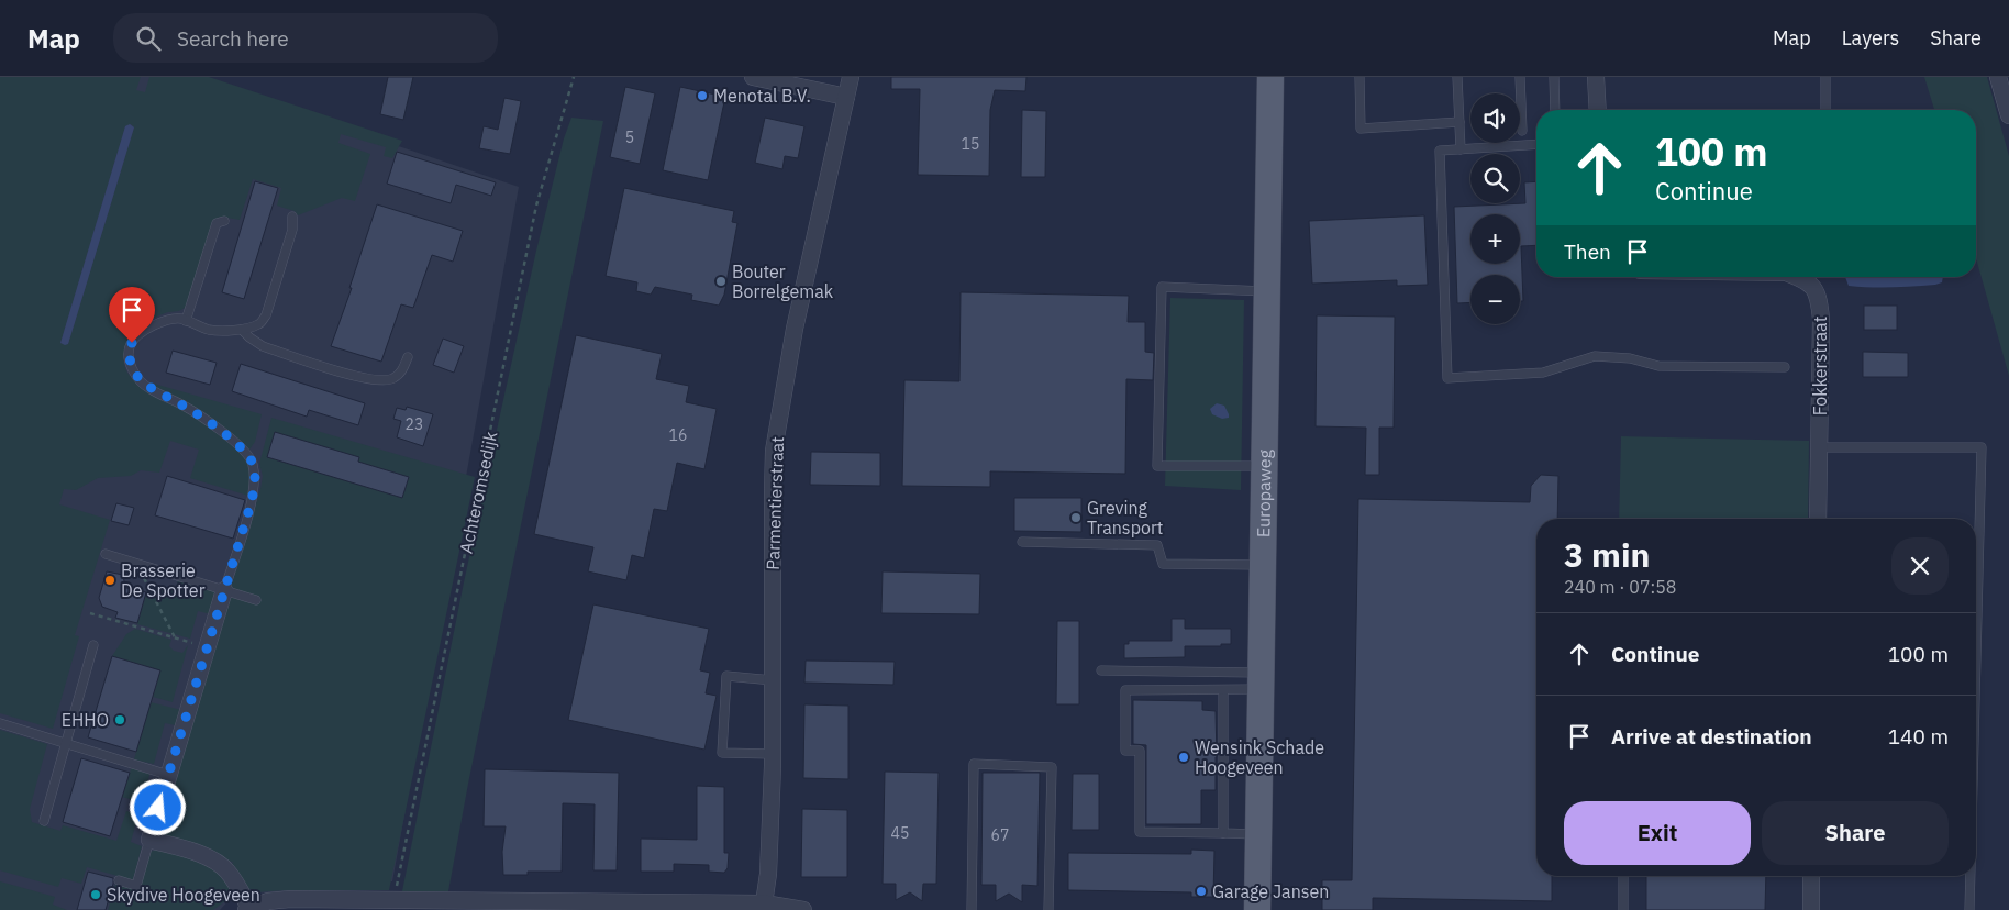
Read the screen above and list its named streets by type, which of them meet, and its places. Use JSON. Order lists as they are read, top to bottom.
{
  "streets": {
    "main road": ["Europaweg"],
    "street": ["Fokkerstraat", "Parmentierstraat"],
    "path": ["Achteromsedijk"]
  },
  "places": [
    "Menotal B.V.",
    "Bouter Borrelgemak",
    "Greving Transport",
    "Brasserie De Spotter",
    "EHHO",
    "Wensink Schade Hoogeveen",
    "Garage Jansen",
    "Skydive Hoogeveen"
  ],
  "house_numbers": [
    "5",
    "15",
    "23",
    "16",
    "45",
    "67"
  ],
  "page": {
    "header": "Map",
    "search": "Search here",
    "nav": ["Map", "Layers", "Share"],
    "map_buttons": ["+", "−"],
    "turn": ["100 m", "Continue"],
    "then": "Then",
    "heading": ["3 min", "240 m · 07:58"],
    "list": [
      {
        "name": "Continue",
        "value": "100 m"
      },
      {
        "name": "Arrive at destination",
        "value": "140 m"
      }
    ],
    "buttons": ["Exit", "Share"]
  }
}
